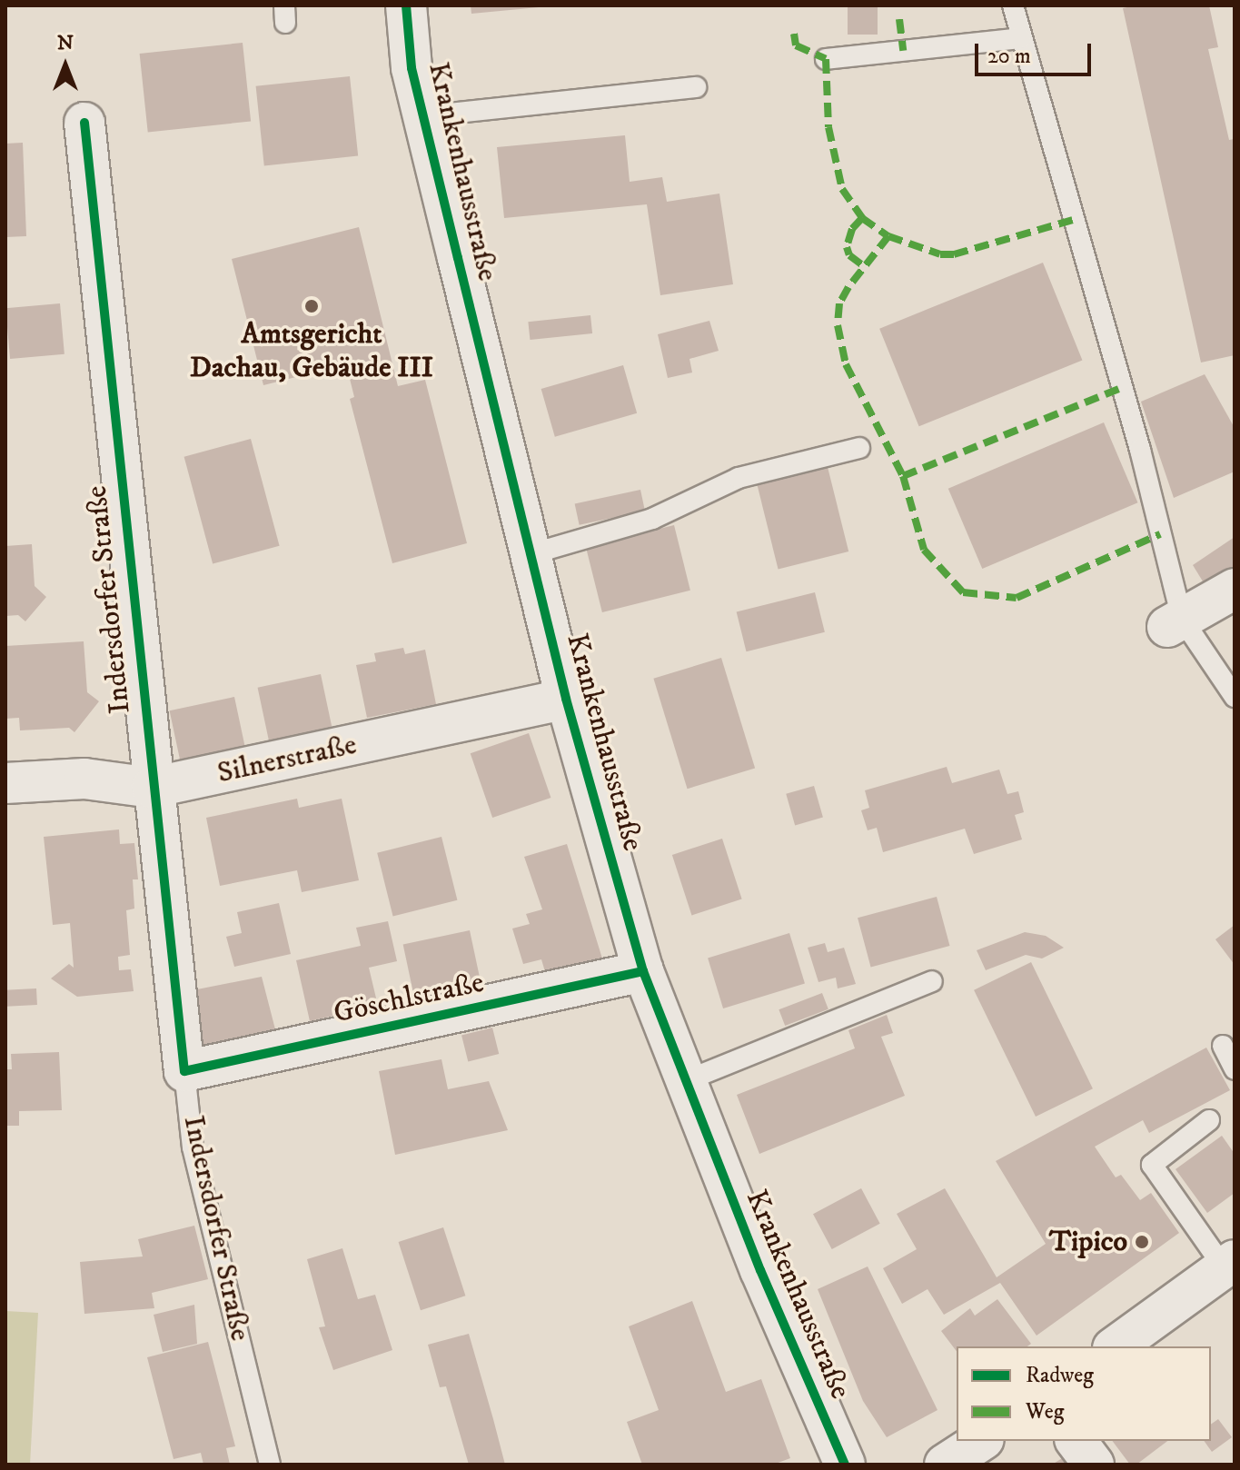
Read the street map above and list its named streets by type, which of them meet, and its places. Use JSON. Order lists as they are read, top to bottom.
{
  "streets": {
    "street": [
      "Krankenhausstraße",
      "Indersdorfer Straße",
      "Silnerstraße",
      "Göschlstraße"
    ]
  },
  "crossings": [
    ["Krankenhausstraße", "Silnerstraße"],
    ["Krankenhausstraße", "Göschlstraße"],
    ["Indersdorfer Straße", "Silnerstraße"],
    ["Indersdorfer Straße", "Göschlstraße"]
  ],
  "places": ["Amtsgericht Dachau, Gebäude III", "Tipico"],
  "legend": ["Radweg", "Weg"],
  "scale_bar": "20 m",
  "north": "top"
}
